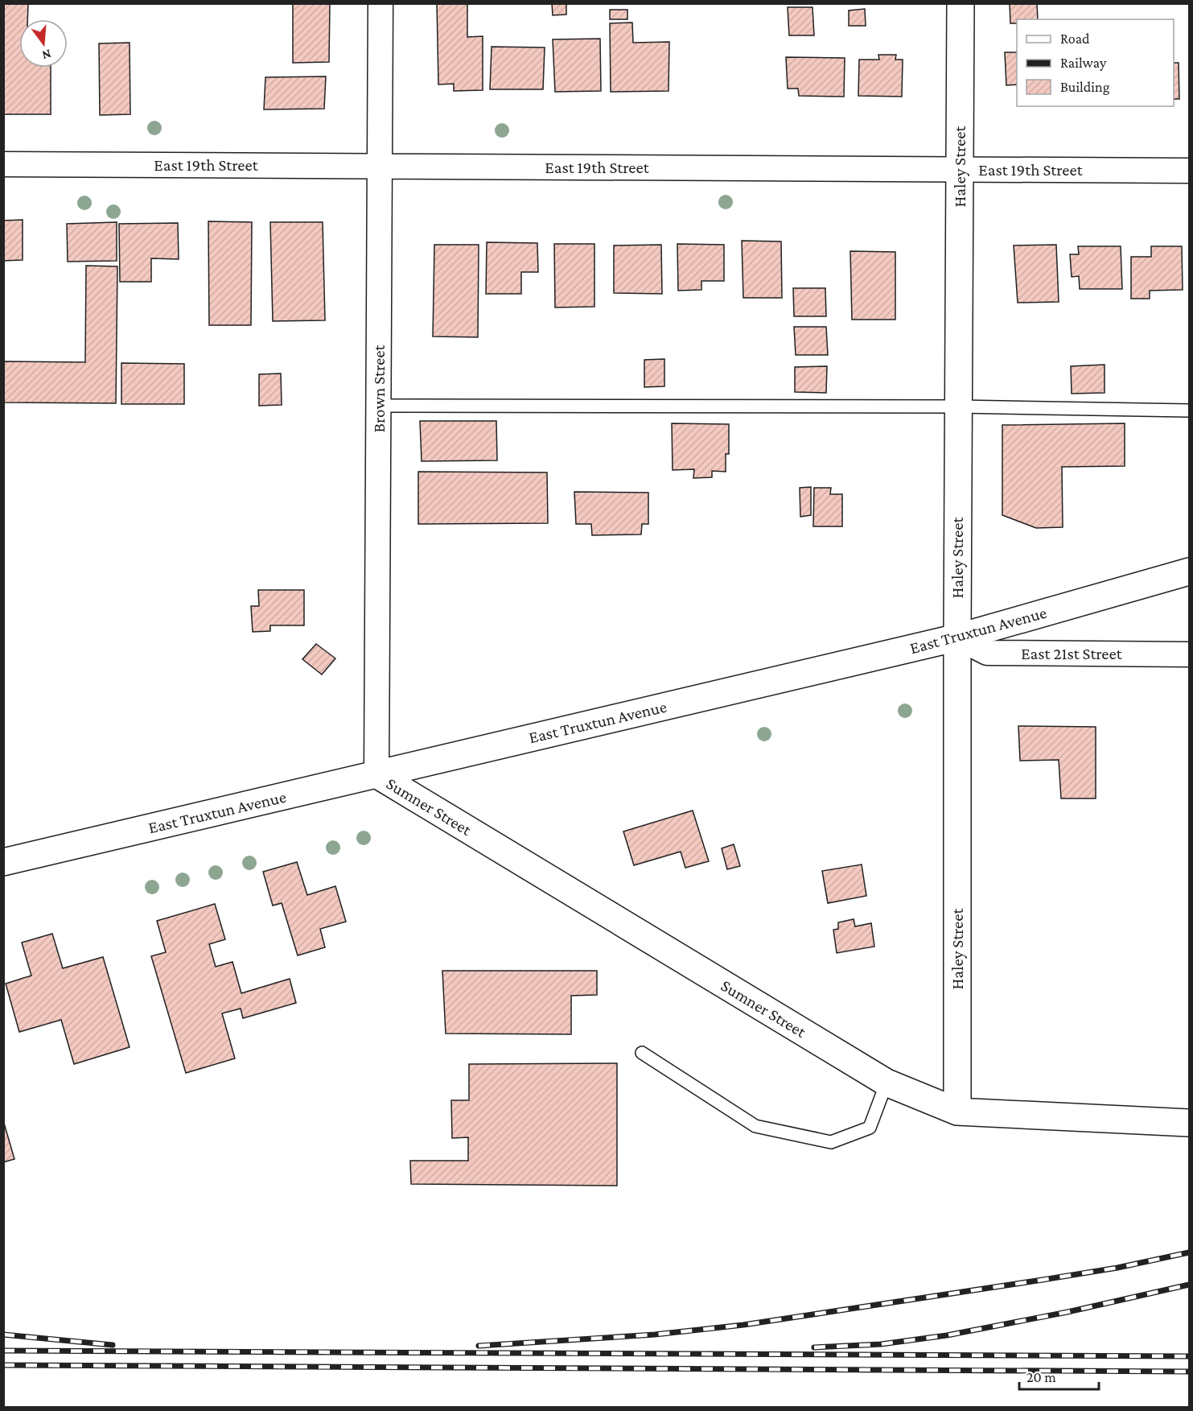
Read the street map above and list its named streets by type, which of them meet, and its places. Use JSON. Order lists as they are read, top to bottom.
{
  "streets": {
    "street": [
      "East 19th Street",
      "Haley Street",
      "Brown Street",
      "East Truxtun Avenue",
      "East 21st Street",
      "Sumner Street"
    ]
  },
  "crossings": [
    ["East 19th Street", "Haley Street"],
    ["East 19th Street", "Brown Street"],
    ["Haley Street", "East Truxtun Avenue"],
    ["Haley Street", "East 21st Street"],
    ["Haley Street", "Sumner Street"],
    ["Brown Street", "East Truxtun Avenue"],
    ["Brown Street", "Sumner Street"],
    ["East Truxtun Avenue", "East 21st Street"],
    ["East Truxtun Avenue", "Sumner Street"]
  ],
  "legend": ["Road", "Railway", "Building"],
  "scale_bar": "20 m",
  "north": "bottom"
}
